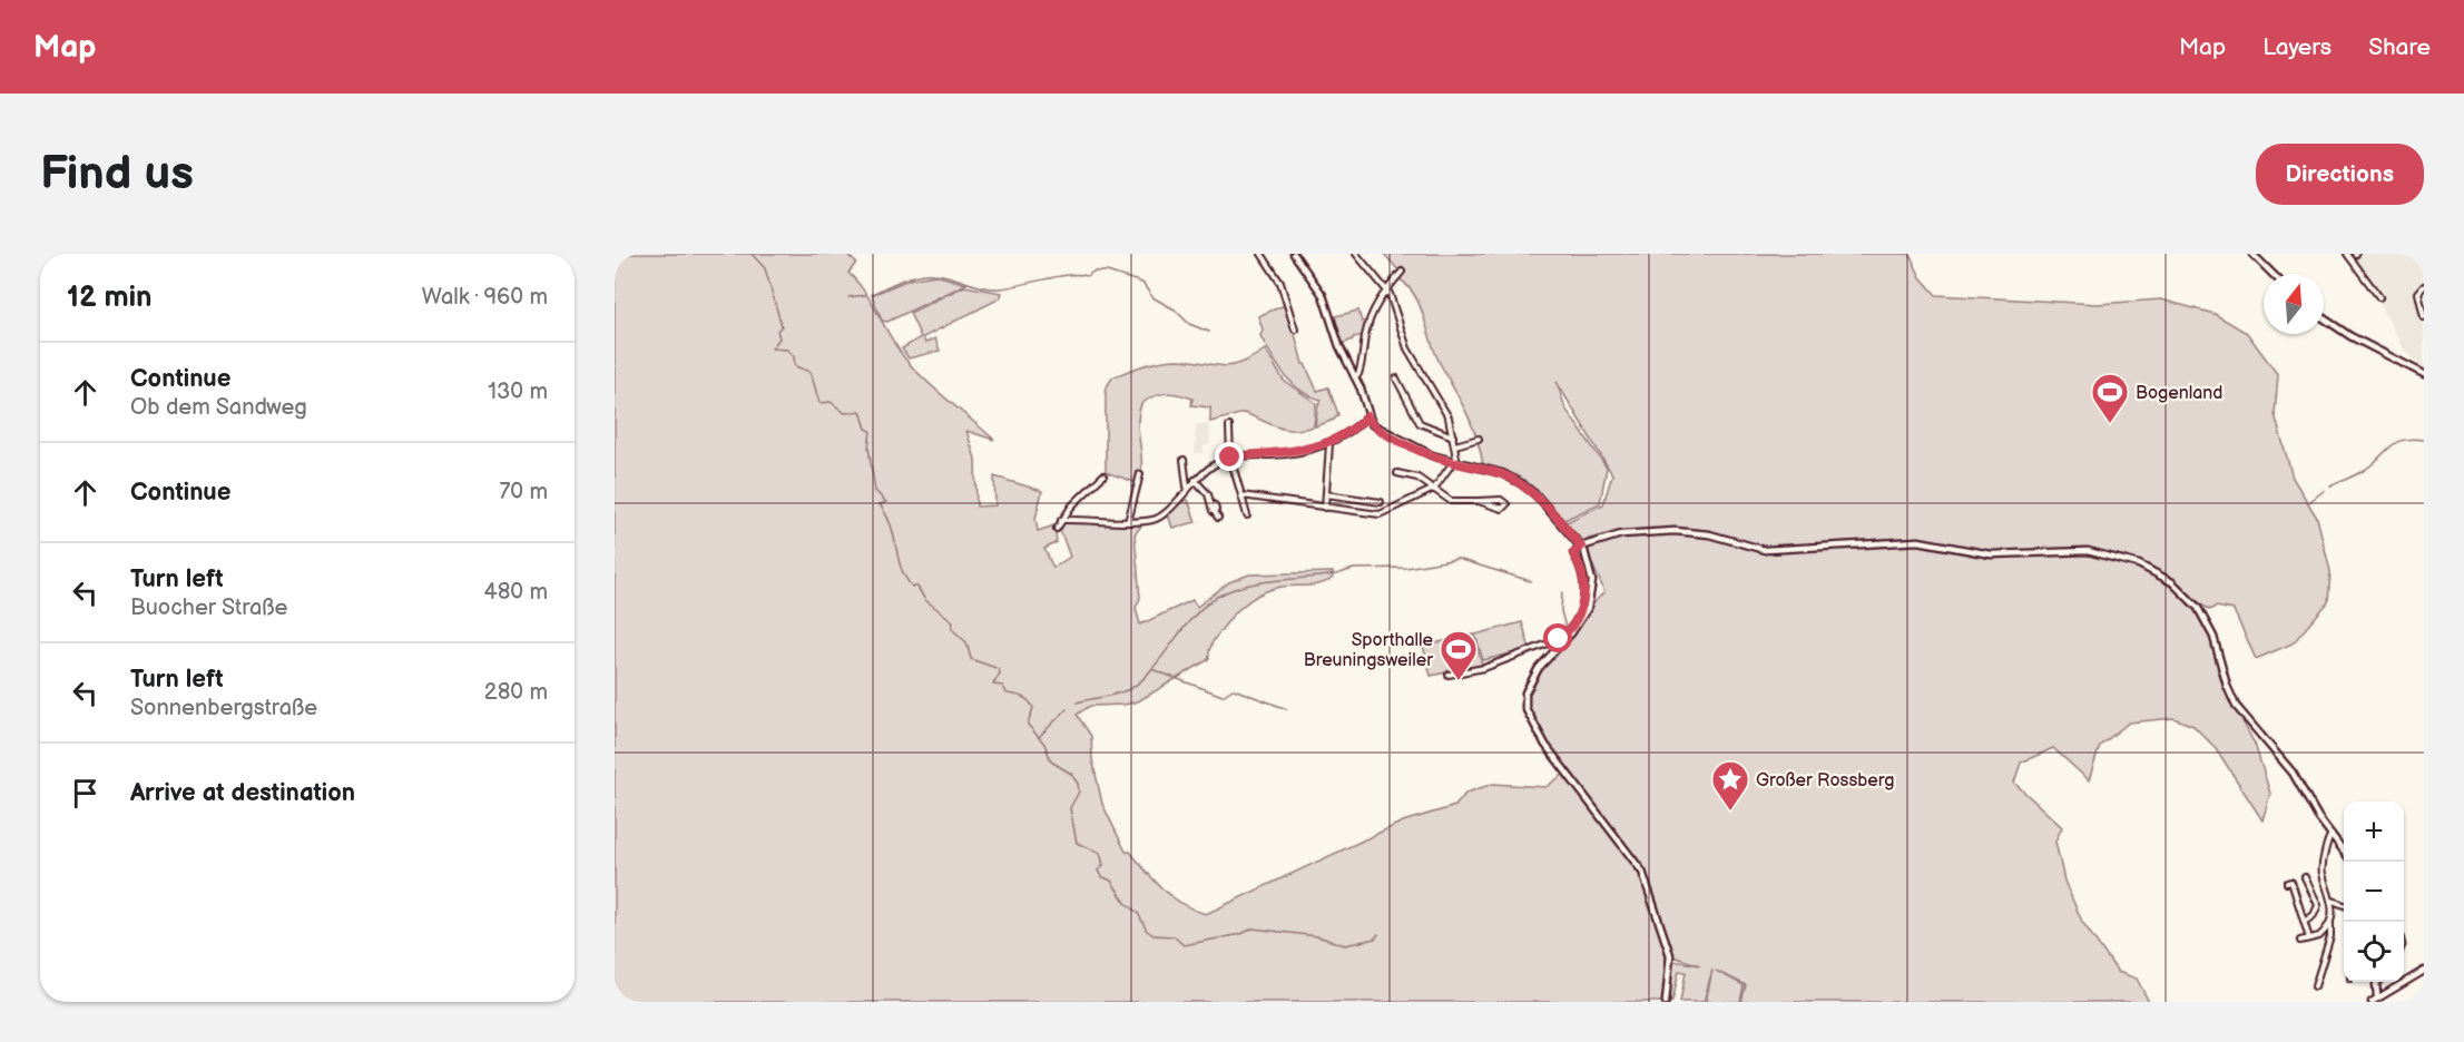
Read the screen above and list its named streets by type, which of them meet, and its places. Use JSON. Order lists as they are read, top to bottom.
{
  "places": {
    "sports": ["Bogenland", "Sporthalle Breuningsweiler"],
    "place": ["Großer Rossberg"]
  },
  "north": "top",
  "page": {
    "header": "Map",
    "nav": ["Map", "Layers", "Share"],
    "buttons": "Directions",
    "title": "Find us",
    "heading": ["12 min", "Walk · 960 m"],
    "list": [
      ["Continue", "Ob dem Sandweg", "130 m"],
      ["Continue", "70 m"],
      ["Turn left", "Buocher Straße", "480 m"],
      ["Turn left", "Sonnenbergstraße", "280 m"],
      "Arrive at destination"
    ],
    "map_buttons": ["+", "−"]
  }
}
